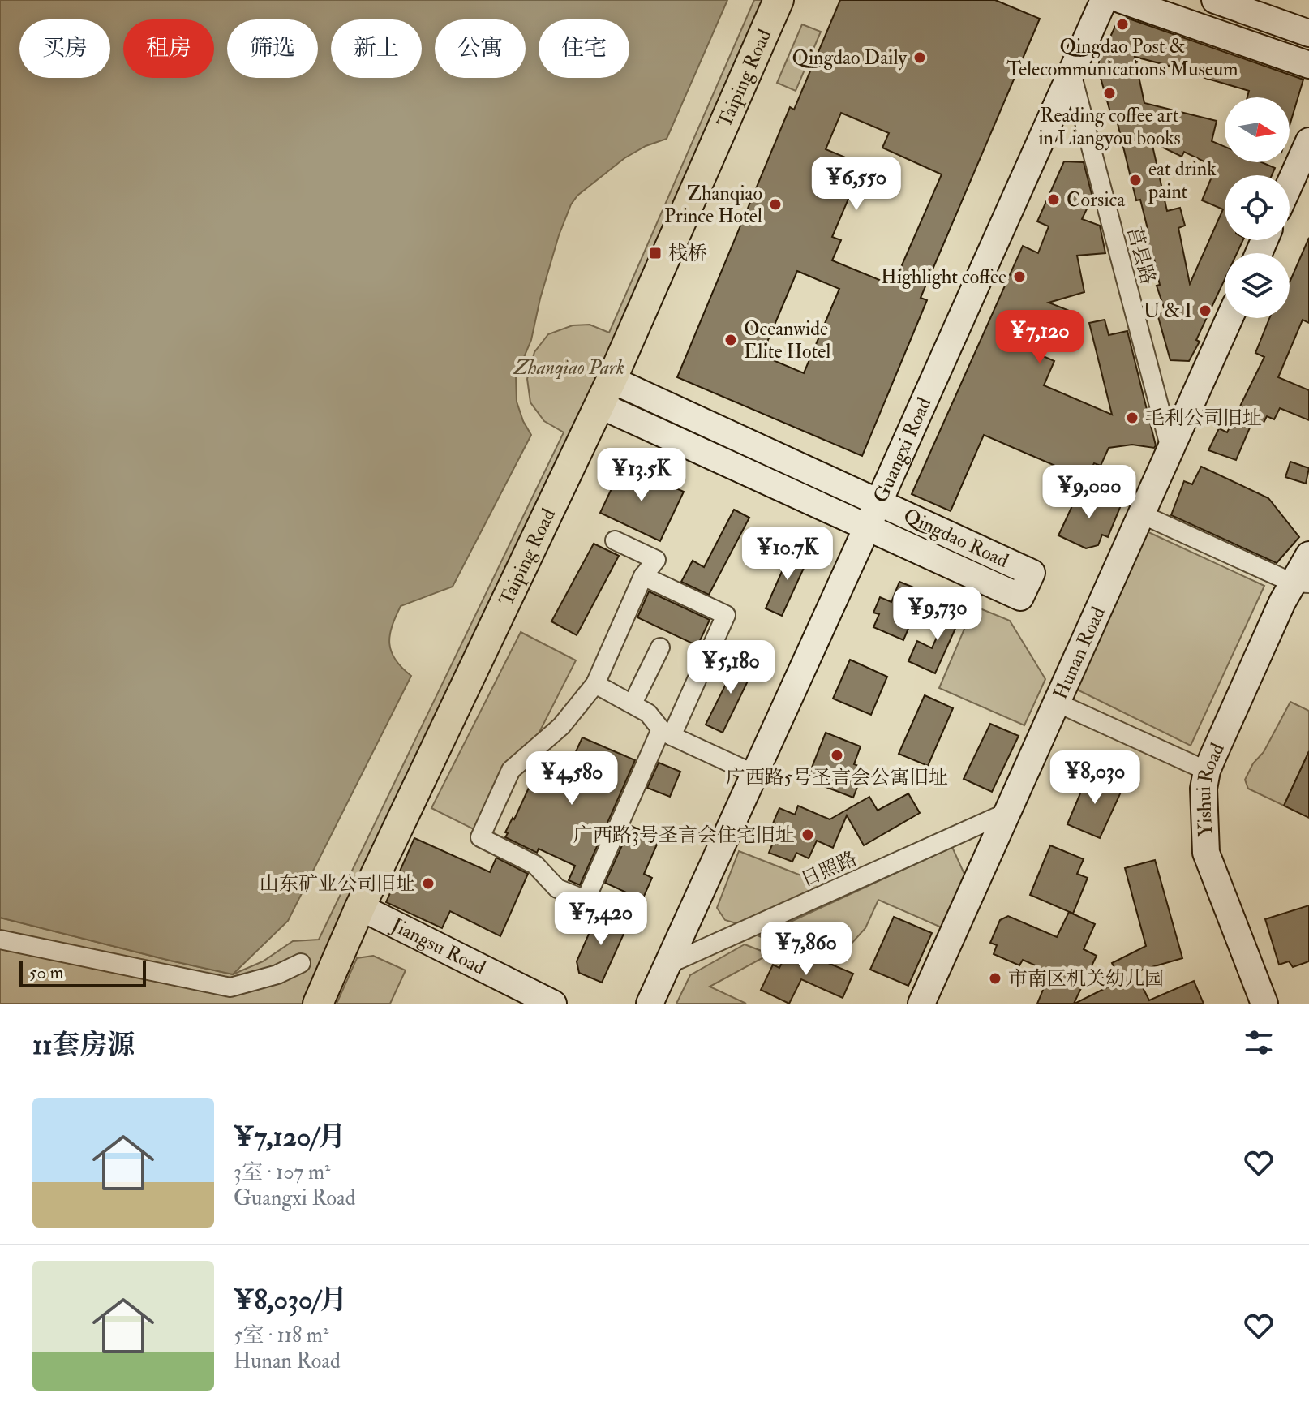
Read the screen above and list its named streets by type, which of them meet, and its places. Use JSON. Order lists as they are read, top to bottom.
{
  "streets": {
    "main road": ["Taiping Road"],
    "street": [
      "莒县路",
      "Guangxi Road",
      "Qingdao Road",
      "Hunan Road",
      "Yishui Road",
      "日照路",
      "Jiangsu Road"
    ]
  },
  "crossings": [
    ["Taiping Road", "Qingdao Road"],
    ["Taiping Road", "Jiangsu Road"],
    ["莒县路", "Guangxi Road"],
    ["莒县路", "Hunan Road"],
    ["Guangxi Road", "Qingdao Road"],
    ["Guangxi Road", "日照路"],
    ["Hunan Road", "日照路"]
  ],
  "parks": ["Zhanqiao Park"],
  "places": {
    "other": [
      "Qingdao Post & Telecommunications Museum",
      "Qingdao Daily",
      "Reading coffee art in Liangyou books",
      "eat drink paint",
      "Corsica",
      "Zhanqiao Prince Hotel",
      "Highlight coffee",
      "U & I",
      "Oceanwide Elite Hotel",
      "毛利公司旧址",
      "广西路5号圣言会公寓旧址",
      "广西路3号圣言会住宅旧址",
      "山东矿业公司旧址",
      "市南区机关幼儿园"
    ],
    "transit": ["栈桥"]
  },
  "scale_bar": "50 m",
  "north": "right",
  "page": {
    "chip": [
      "买房",
      "租房",
      "筛选",
      "新上",
      "公寓",
      "住宅"
    ],
    "price": [
      "¥6,550",
      "¥7,120",
      "¥13.5K",
      "¥9,000",
      "¥10.7K",
      "¥9,730",
      "¥5,180",
      "¥8,030",
      "¥4,580",
      "¥7,420",
      "¥7,860"
    ],
    "scale": "50 m",
    "heading": "11套房源",
    "list": [
      {
        "name": "¥7,120/月",
        "note": "3室 · 107 m² · Guangxi Road"
      },
      {
        "name": "¥8,030/月",
        "note": "5室 · 118 m² · Hunan Road"
      }
    ]
  }
}
